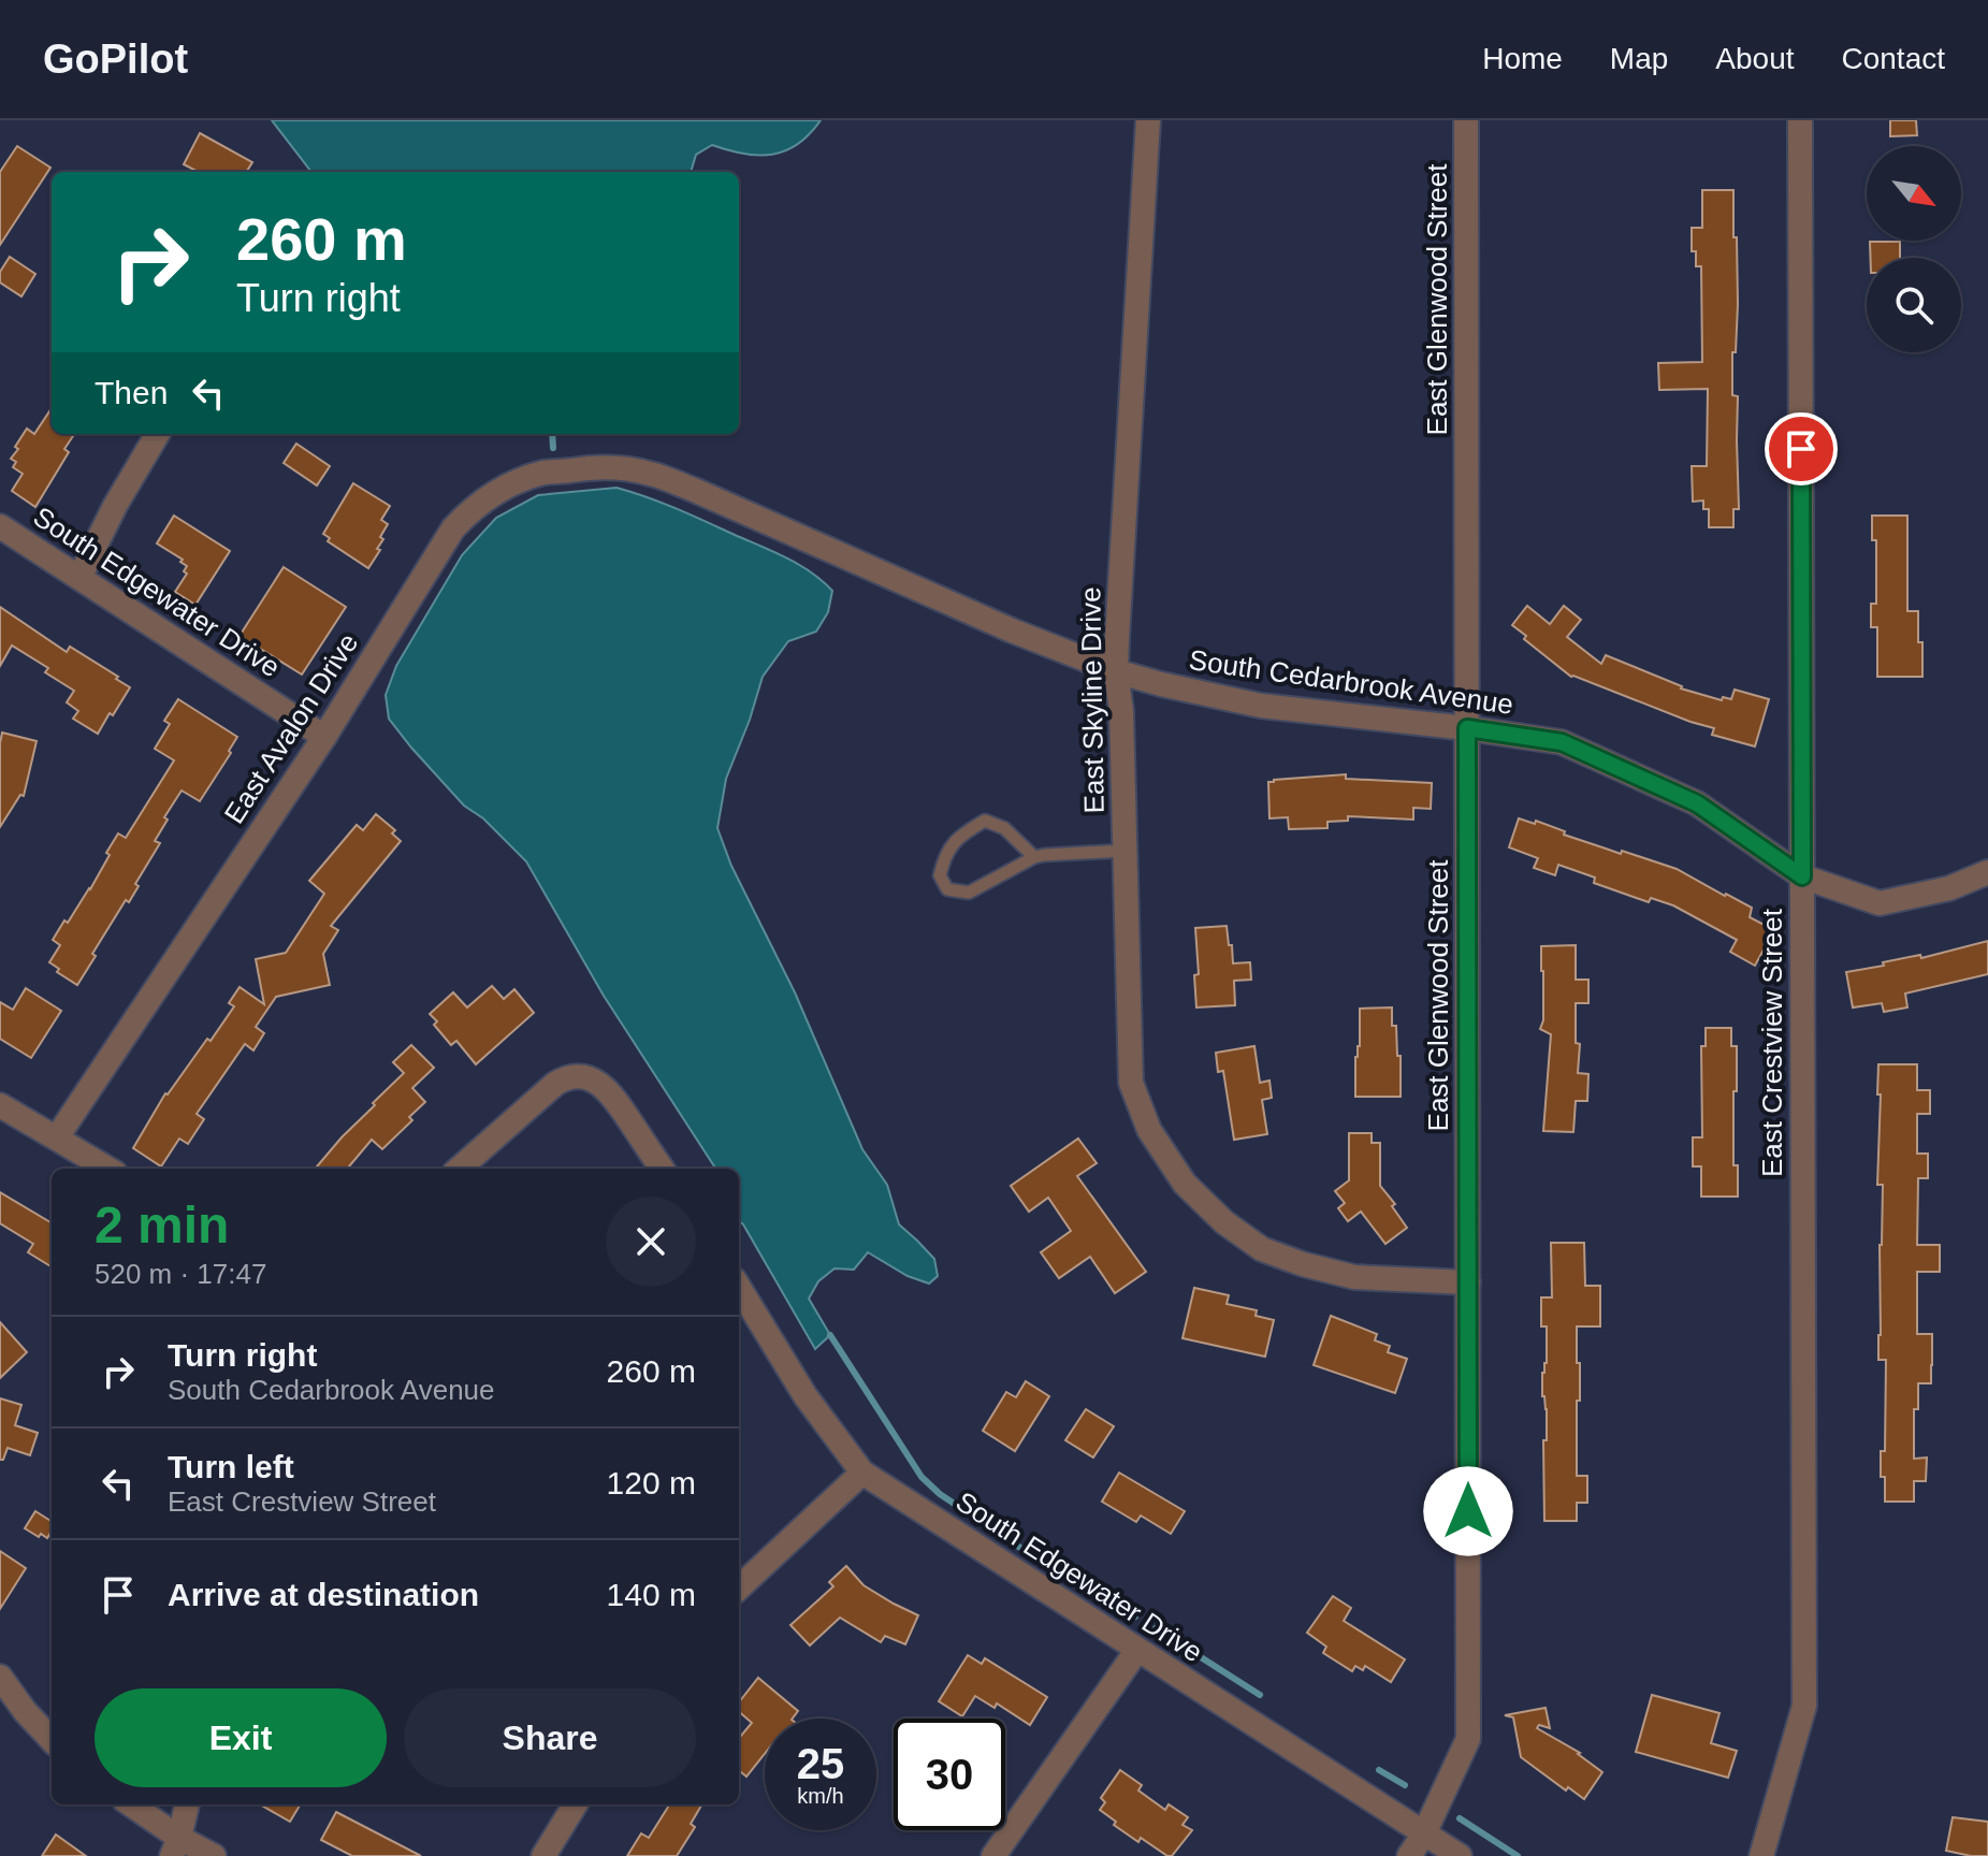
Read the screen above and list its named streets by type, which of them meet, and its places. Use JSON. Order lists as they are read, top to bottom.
{
  "streets": {
    "street": [
      "East Glenwood Street",
      "South Edgewater Drive",
      "South Cedarbrook Avenue",
      "East Skyline Drive",
      "East Avalon Drive",
      "East Crestview Street"
    ]
  },
  "crossings": [
    ["East Glenwood Street", "South Edgewater Drive"],
    ["East Glenwood Street", "South Cedarbrook Avenue"],
    ["East Glenwood Street", "East Skyline Drive"],
    ["South Edgewater Drive", "East Avalon Drive"],
    ["South Cedarbrook Avenue", "East Skyline Drive"],
    ["South Cedarbrook Avenue", "East Avalon Drive"],
    ["South Cedarbrook Avenue", "East Crestview Street"]
  ],
  "north": "bottom right",
  "page": {
    "header": "GoPilot",
    "nav": [
      "Home",
      "Map",
      "About",
      "Contact"
    ],
    "turn": ["260 m", "Turn right"],
    "then": "Then",
    "heading": ["2 min", "520 m · 17:47"],
    "list": [
      {
        "name": "Turn right",
        "note": "South Cedarbrook Avenue",
        "value": "260 m"
      },
      {
        "name": "Turn left",
        "note": "East Crestview Street",
        "value": "120 m"
      },
      {
        "name": "Arrive at destination",
        "value": "140 m"
      }
    ],
    "buttons": ["Exit", "Share"],
    "speed": "25 km/h",
    "limit": "30"
  }
}
